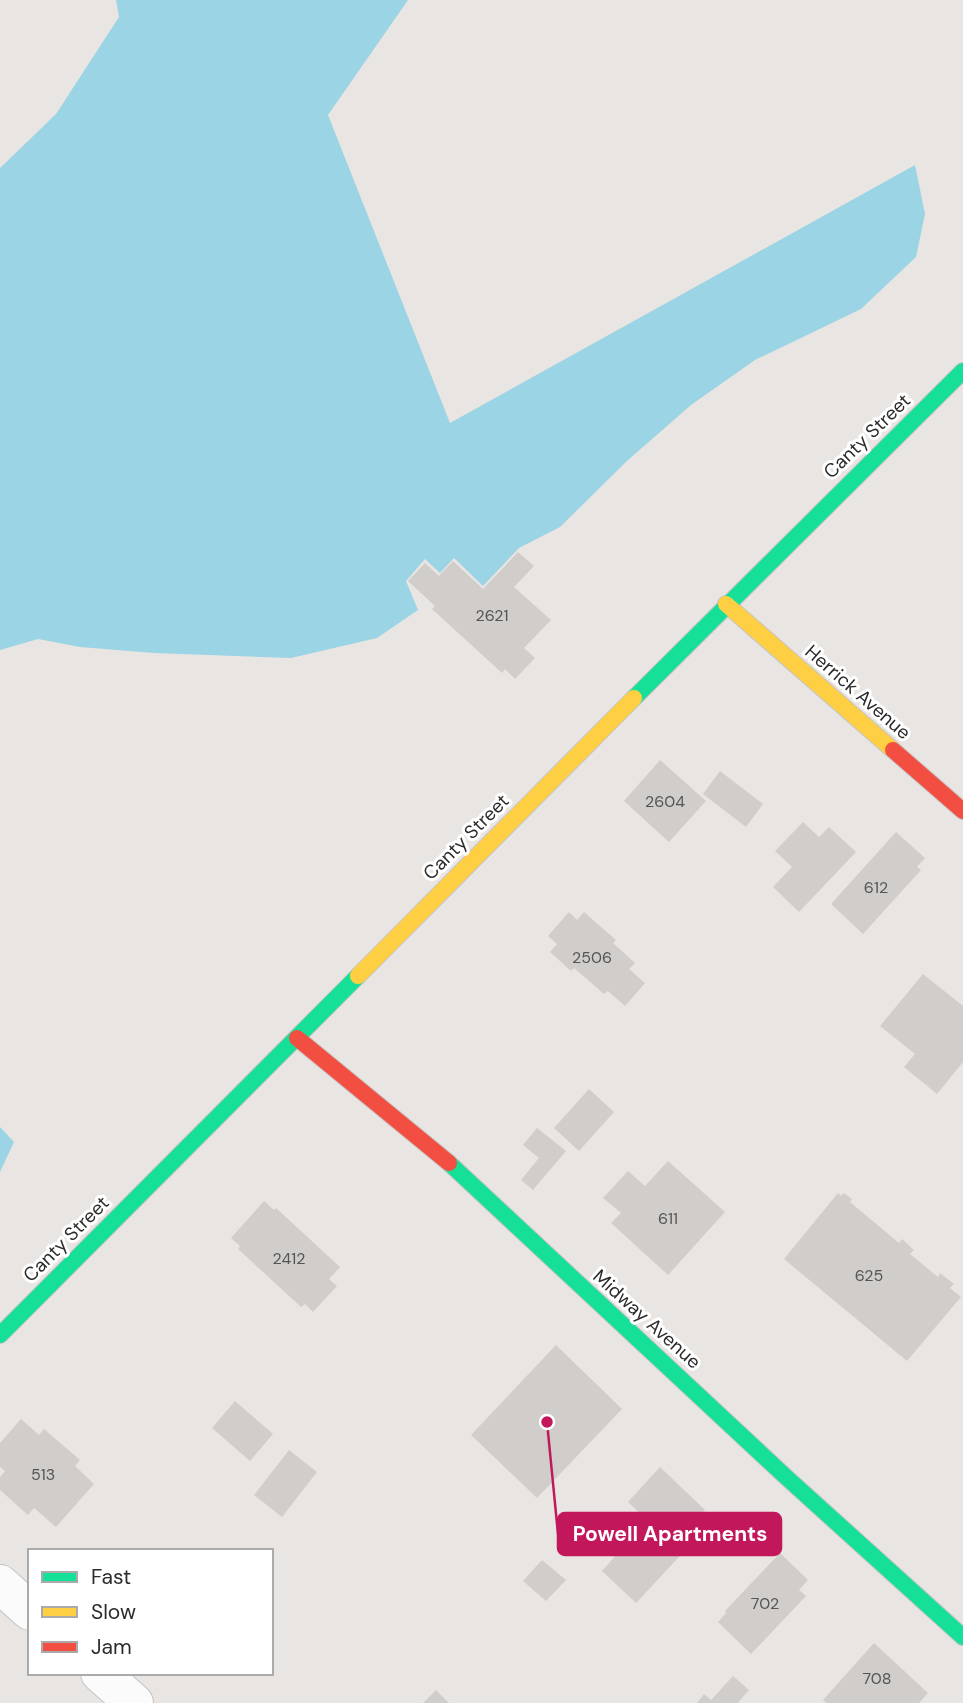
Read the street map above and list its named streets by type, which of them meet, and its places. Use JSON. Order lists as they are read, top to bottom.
{
  "streets": {
    "street": ["Canty Street", "Herrick Avenue", "Midway Avenue"]
  },
  "crossings": [
    ["Canty Street", "Herrick Avenue"],
    ["Canty Street", "Midway Avenue"]
  ],
  "places": ["Powell Apartments"],
  "house_numbers": [
    "2621",
    "2604",
    "612",
    "2506",
    "611",
    "2412",
    "625",
    "513",
    "702",
    "708"
  ],
  "legend": ["Fast", "Slow", "Jam"]
}
